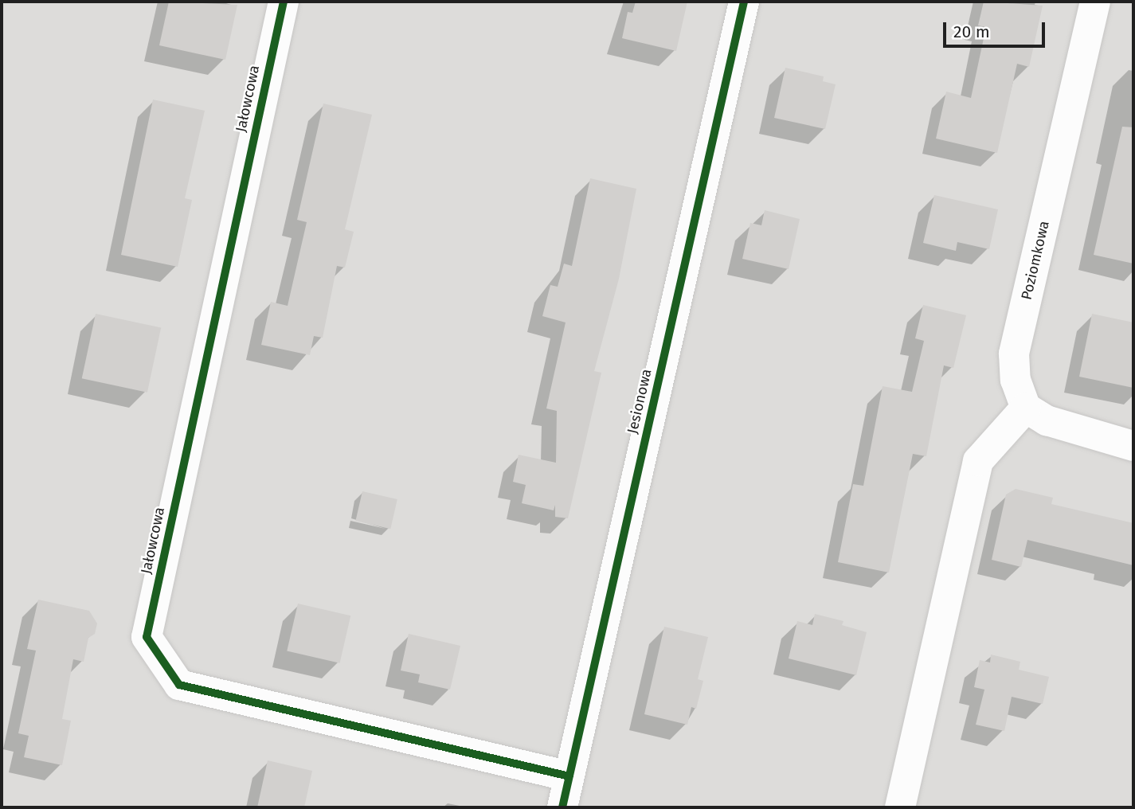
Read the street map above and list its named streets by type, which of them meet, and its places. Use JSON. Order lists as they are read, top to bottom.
{
  "streets": {
    "street": ["Jałowcowa", "Poziomkowa", "Jesionowa"]
  },
  "crossings": [
    ["Jałowcowa", "Jesionowa"]
  ],
  "scale_bar": "20 m"
}
